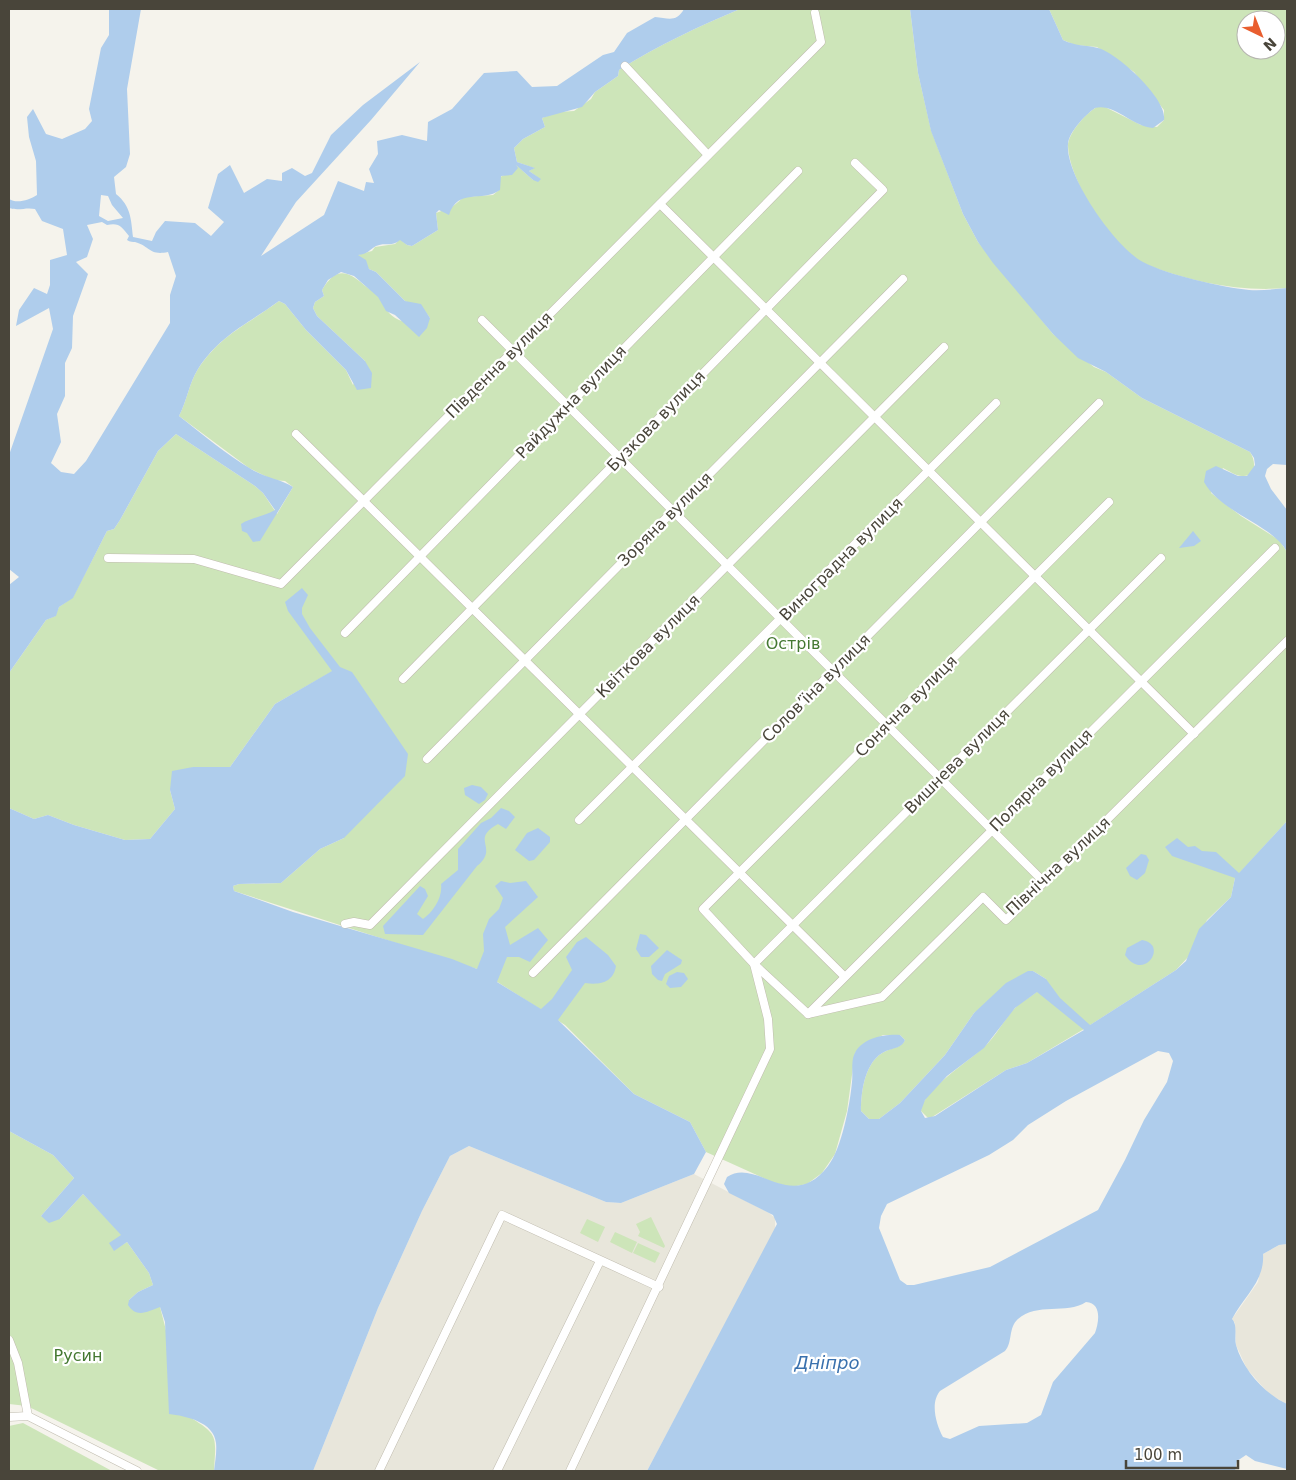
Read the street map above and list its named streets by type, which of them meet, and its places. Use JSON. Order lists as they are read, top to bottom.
{
  "streets": {
    "street": [
      "Південна вулиця",
      "Райдужна вулиця",
      "Бузкова вулиця",
      "Зоряна вулиця",
      "Виноградна вулиця",
      "Квіткова вулиця",
      "Соловʼїна вулиця",
      "Сонячна вулиця",
      "Вишнева вулиця",
      "Полярна вулиця",
      "Північна вулиця"
    ]
  },
  "crossings": [
    ["Сонячна вулиця", "Вишнева вулиця"],
    ["Полярна вулиця", "Північна вулиця"]
  ],
  "water": ["Дніпро"],
  "parks": ["Острів", "Русин"],
  "scale_bar": "100 m",
  "north": "bottom right"
}
